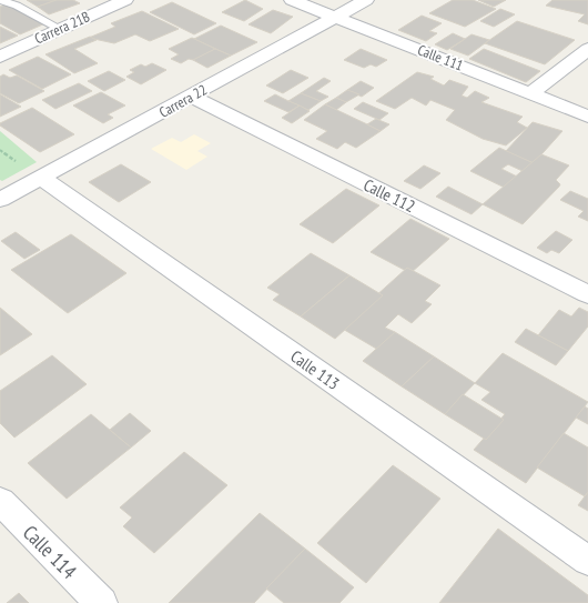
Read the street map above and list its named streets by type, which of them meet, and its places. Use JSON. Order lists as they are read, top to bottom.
{
  "streets": {
    "street": [
      "Carrera 21B",
      "Calle 111",
      "Carrera 22",
      "Calle 112",
      "Calle 113",
      "Calle 114"
    ]
  },
  "crossings": [
    ["Calle 111", "Carrera 22"],
    ["Carrera 22", "Calle 112"],
    ["Carrera 22", "Calle 113"]
  ]
}
